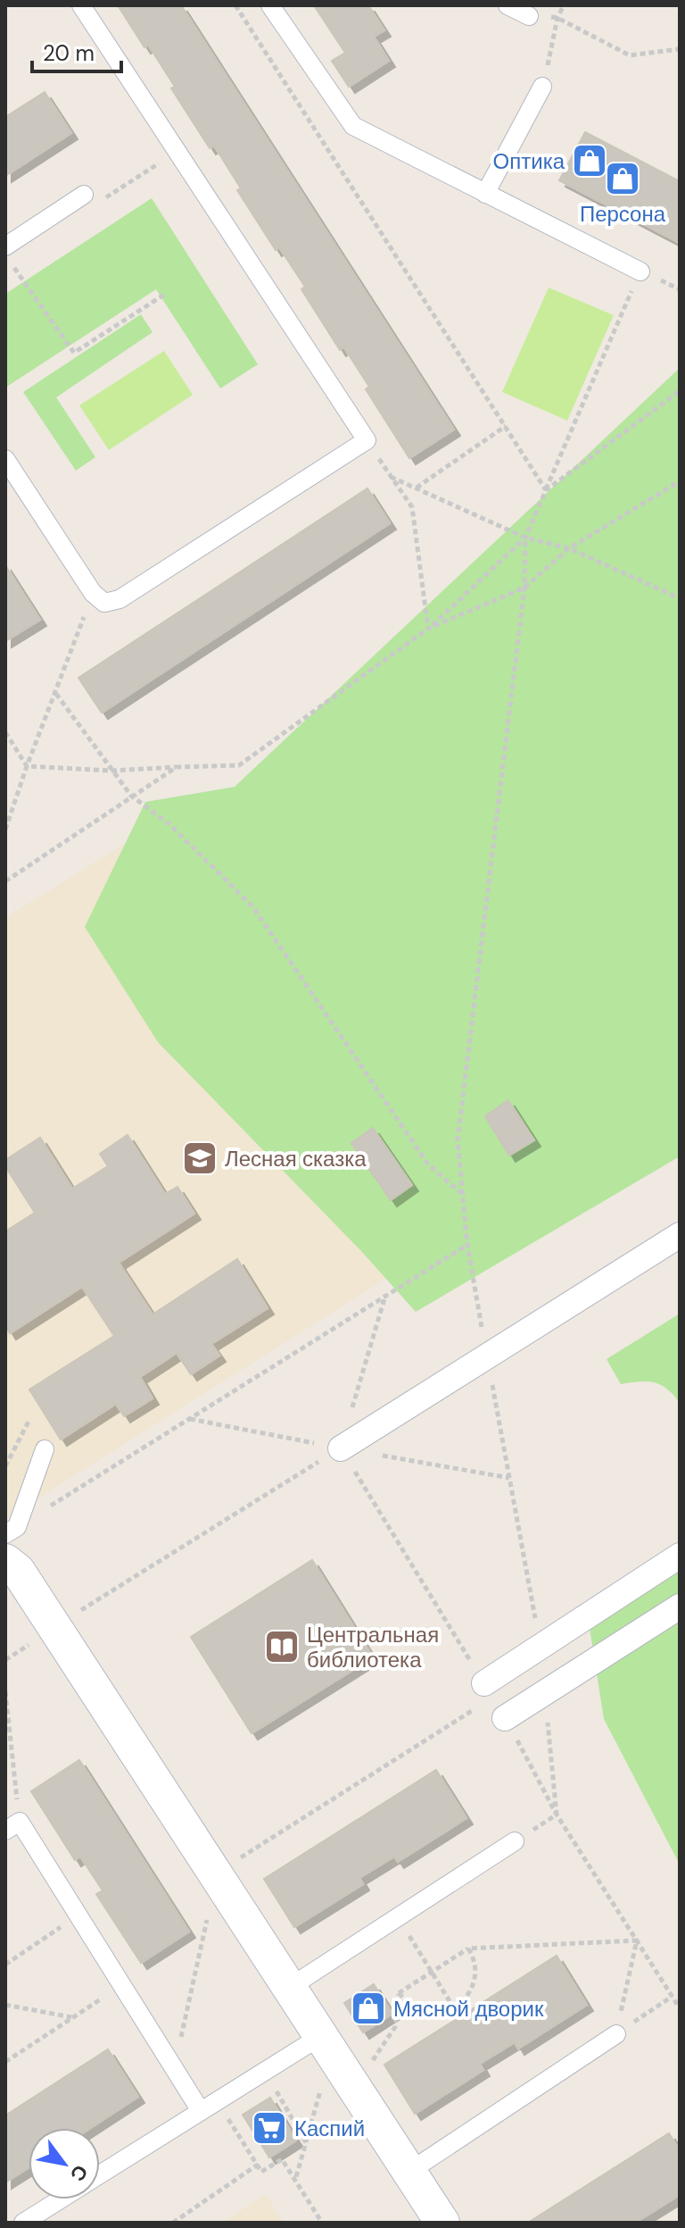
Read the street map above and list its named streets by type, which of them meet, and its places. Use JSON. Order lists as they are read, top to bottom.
{
  "places": {
    "shop": ["Оптика", "Персона", "Мясной дворик"],
    "school or university": ["Лесная сказка"],
    "library": ["Центральная библиотека"],
    "supermarket": ["Каспий"]
  },
  "scale_bar": "20 m",
  "north": "bottom right"
}
